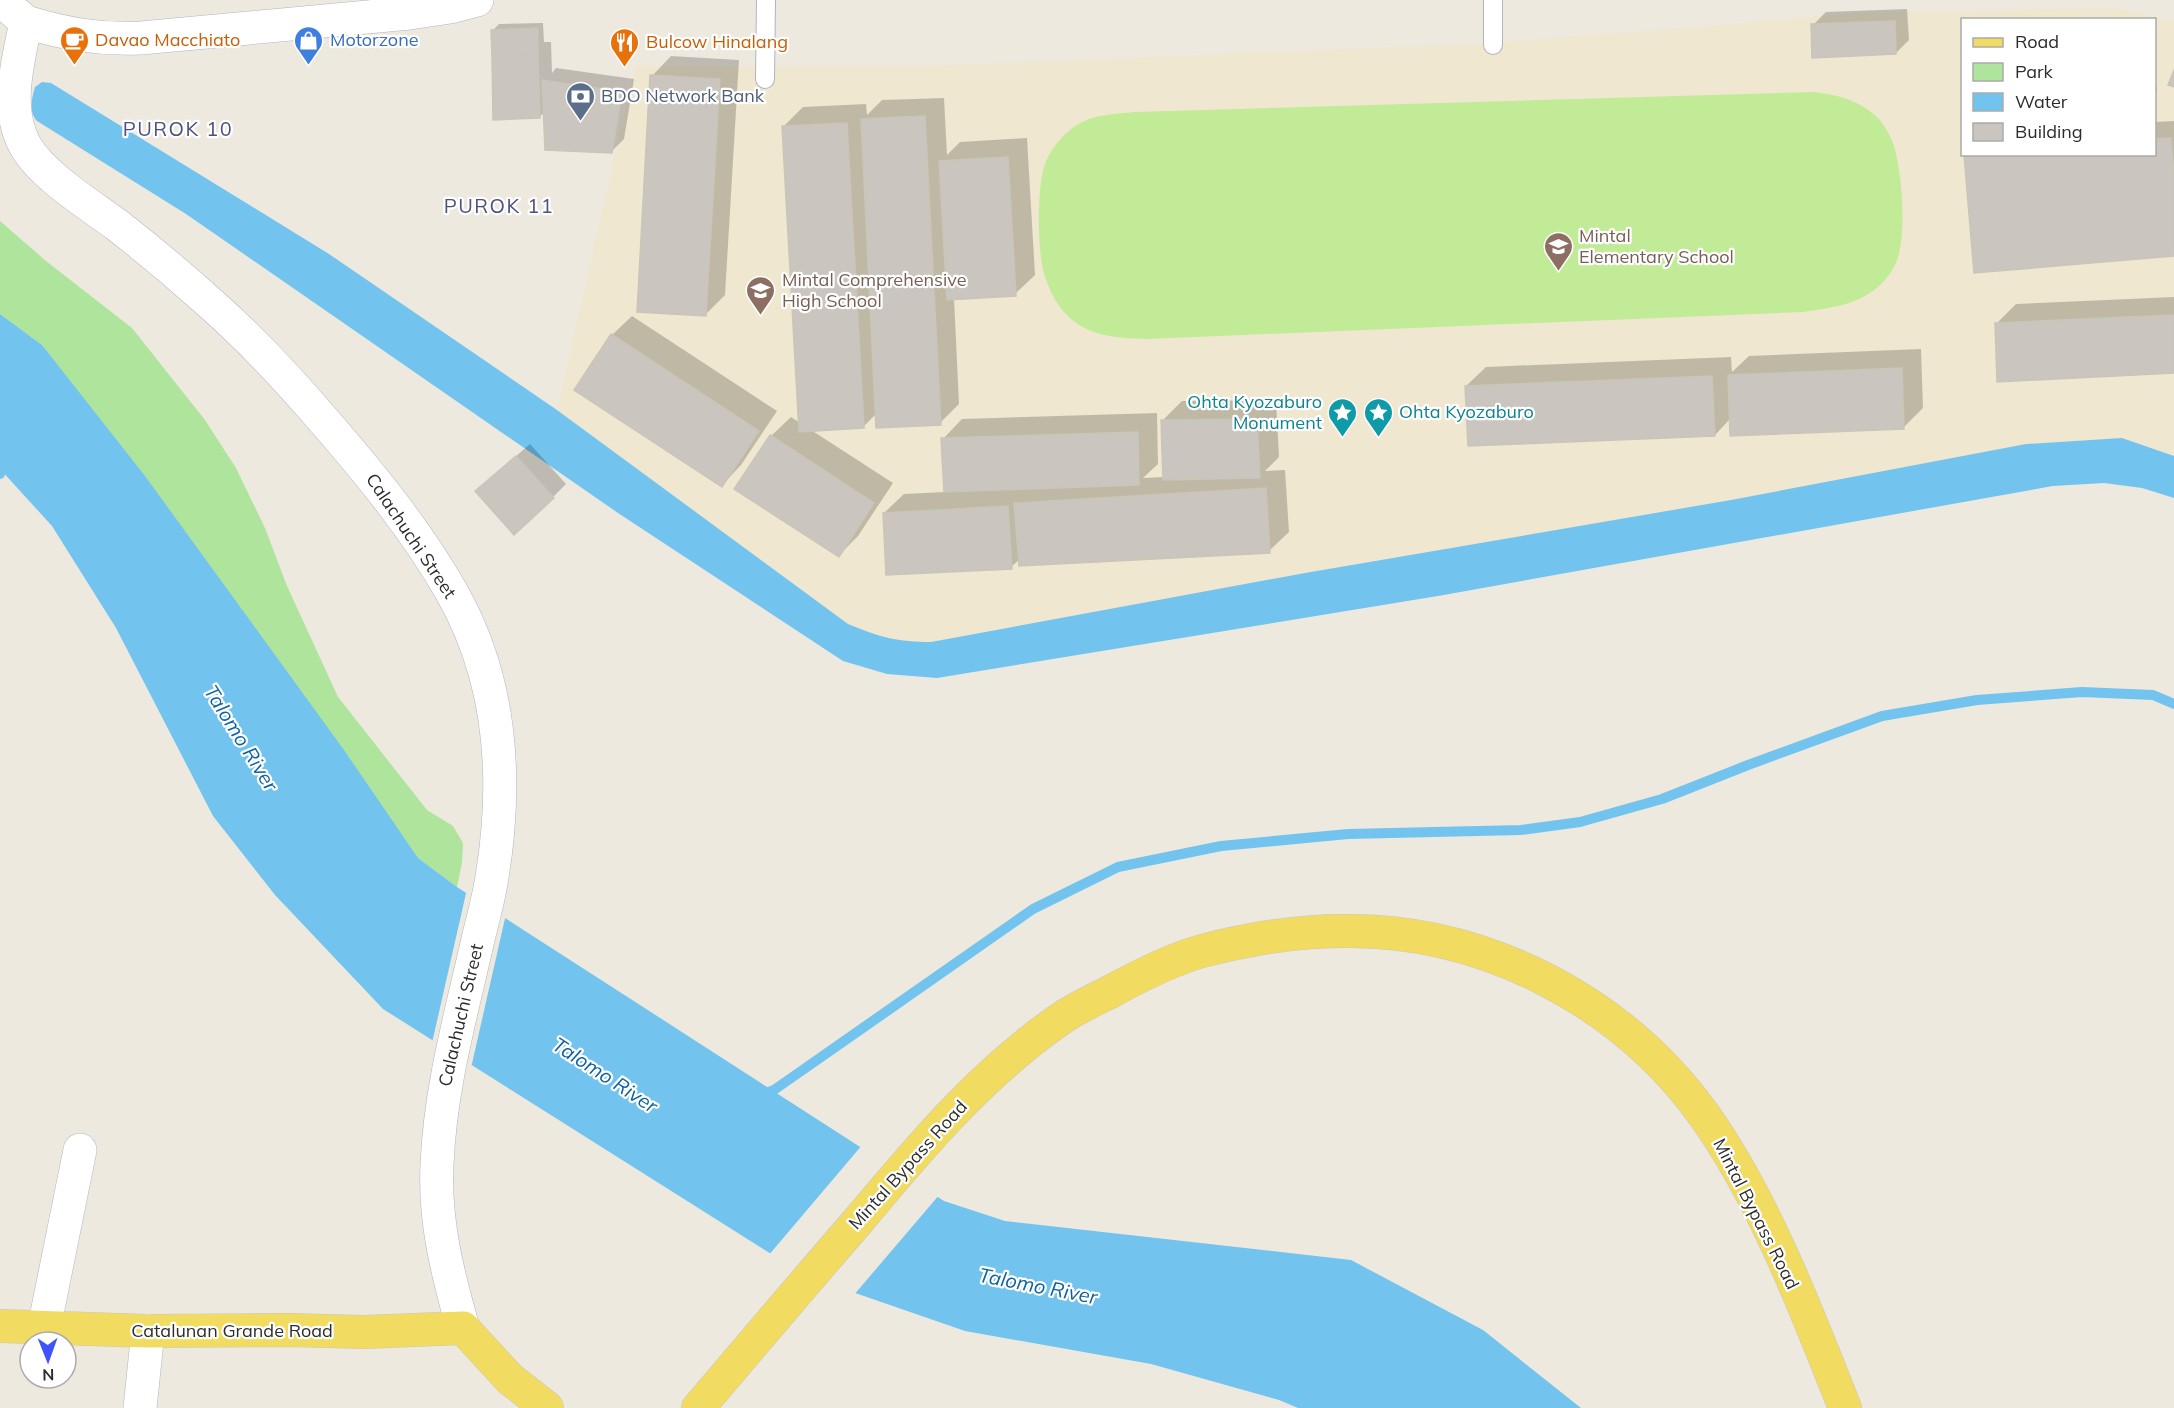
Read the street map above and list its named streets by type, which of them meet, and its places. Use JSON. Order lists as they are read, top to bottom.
{
  "streets": {
    "main road": ["Calachuchi Street", "Mintal Bypass Road", "Catalunan Grande Road"]
  },
  "crossings": [
    ["Calachuchi Street", "Catalunan Grande Road"]
  ],
  "districts": ["PUROK 10", "PUROK 11"],
  "water": ["Talomo River"],
  "places": {
    "cafe": ["Davao Macchiato"],
    "shop": ["Motorzone"],
    "restaurant": ["Bulcow Hinalang"],
    "bank": ["BDO Network Bank"],
    "school or university": ["Mintal Elementary School", "Mintal Comprehensive High School"],
    "place": ["Ohta Kyozaburo Monument", "Ohta Kyozaburo"]
  },
  "legend": [
    "Road",
    "Park",
    "Water",
    "Building"
  ],
  "north": "bottom"
}
